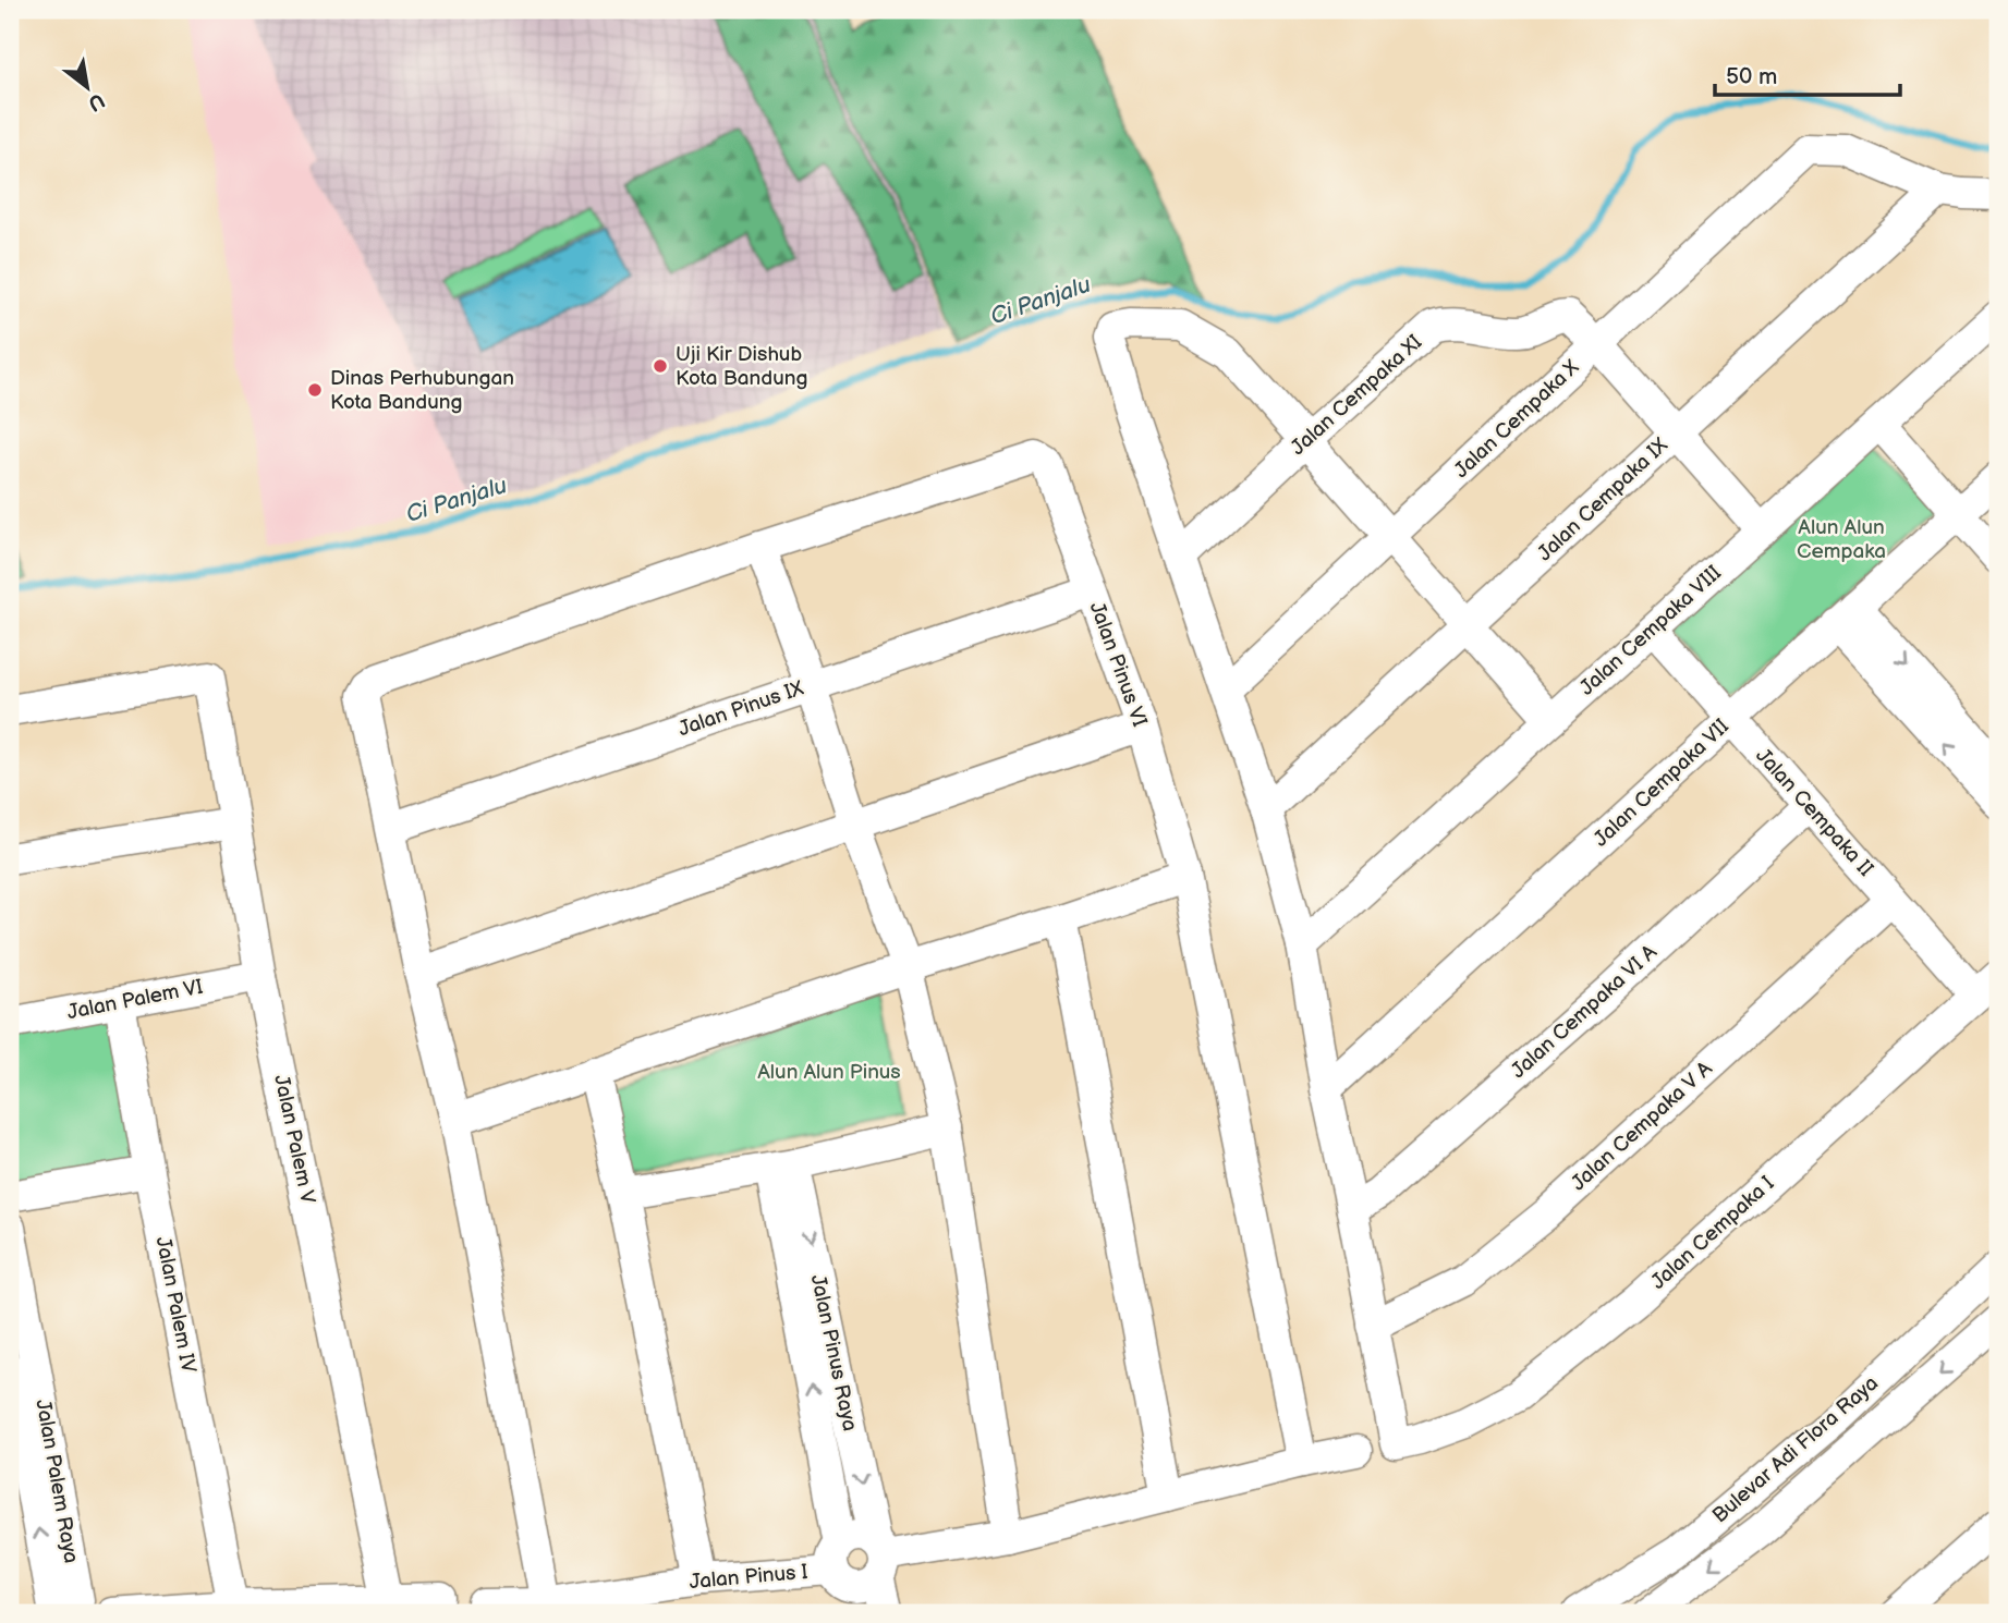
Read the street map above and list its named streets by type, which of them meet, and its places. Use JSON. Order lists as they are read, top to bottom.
{
  "streets": {
    "street": [
      "Jalan Cempaka XI",
      "Jalan Cempaka X",
      "Jalan Cempaka IX",
      "Jalan Cempaka VIII",
      "Jalan Pinus VI",
      "Jalan Pinus IX",
      "Jalan Cempaka VII",
      "Jalan Cempaka II",
      "Jalan Palem VI",
      "Jalan Cempaka VI A",
      "Jalan Cempaka V A",
      "Jalan Palem V",
      "Jalan Cempaka I",
      "Jalan Palem IV",
      "Jalan Pinus Raya",
      "Bulevar Adi Flora Raya",
      "Jalan Palem Raya",
      "Jalan Pinus I"
    ]
  },
  "crossings": [
    ["Jalan Cempaka XI", "Jalan Cempaka X"],
    ["Jalan Cempaka X", "Jalan Cempaka IX"],
    ["Jalan Cempaka VIII", "Jalan Cempaka II"],
    ["Jalan Pinus VI", "Jalan Pinus IX"],
    ["Jalan Pinus VI", "Jalan Pinus I"],
    ["Jalan Cempaka VII", "Jalan Cempaka II"],
    ["Jalan Cempaka II", "Jalan Cempaka VI A"],
    ["Jalan Cempaka II", "Jalan Cempaka V A"],
    ["Jalan Cempaka II", "Jalan Cempaka I"],
    ["Jalan Palem VI", "Jalan Palem V"],
    ["Jalan Palem VI", "Jalan Palem IV"],
    ["Jalan Cempaka V A", "Jalan Cempaka I"],
    ["Jalan Pinus Raya", "Jalan Pinus I"]
  ],
  "water": ["Ci Panjalu"],
  "parks": ["Alun Alun Cempaka", "Alun Alun Pinus"],
  "places": ["Uji Kir Dishub Kota Bandung", "Dinas Perhubungan Kota Bandung"],
  "scale_bar": "50 m",
  "north": "bottom right"
}
